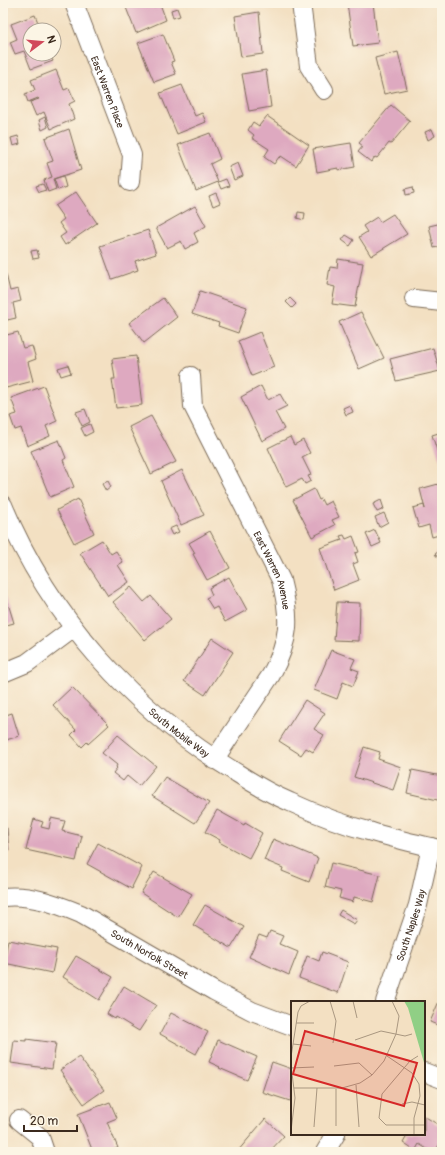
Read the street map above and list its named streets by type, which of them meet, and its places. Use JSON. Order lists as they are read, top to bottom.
{
  "streets": {
    "street": [
      "East Warren Place",
      "East Warren Avenue",
      "South Mobile Way",
      "South Naples Way",
      "South Norfolk Street"
    ]
  },
  "crossings": [
    ["East Warren Avenue", "South Mobile Way"],
    ["South Mobile Way", "South Naples Way"]
  ],
  "scale_bar": "20 m",
  "north": "right"
}
